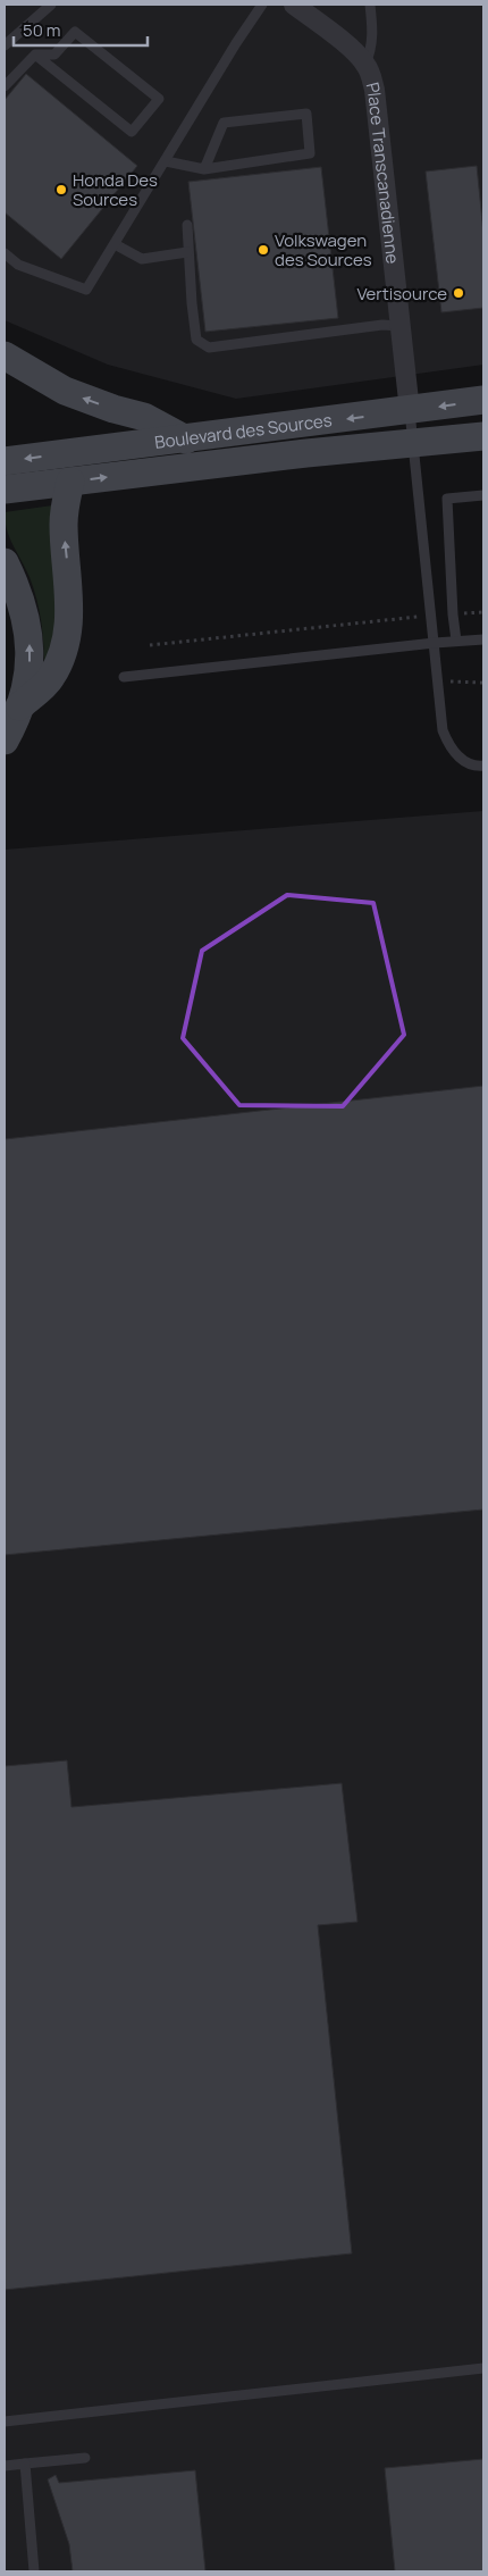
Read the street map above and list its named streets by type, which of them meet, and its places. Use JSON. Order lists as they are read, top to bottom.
{
  "streets": {
    "main road": ["Boulevard des Sources"],
    "street": ["Place Transcanadienne"]
  },
  "crossings": [
    ["Place Transcanadienne", "Boulevard des Sources"]
  ],
  "places": ["Honda Des Sources", "Volkswagen des Sources", "Vertisource"],
  "scale_bar": "50 m"
}
